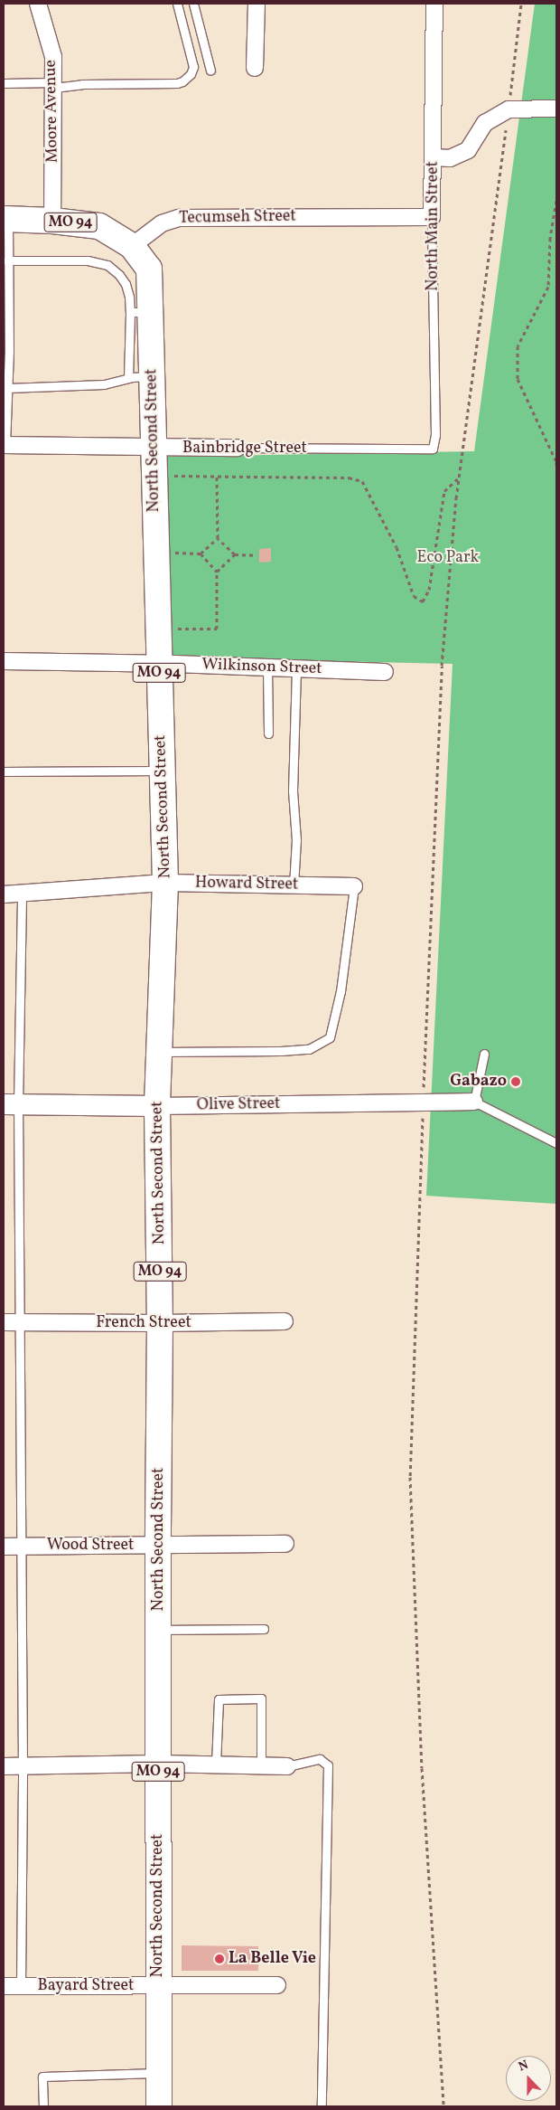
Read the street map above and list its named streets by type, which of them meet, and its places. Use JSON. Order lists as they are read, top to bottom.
{
  "streets": {
    "main road": ["MO 94", "North Second Street"],
    "street": [
      "Moore Avenue",
      "Tecumseh Street",
      "North Main Street",
      "Bainbridge Street",
      "Wilkinson Street",
      "Howard Street",
      "Olive Street",
      "French Street",
      "Wood Street",
      "Bayard Street"
    ]
  },
  "crossings": [
    ["Moore Avenue", "MO 94"],
    ["Tecumseh Street", "MO 94"],
    ["Tecumseh Street", "North Main Street"],
    ["Tecumseh Street", "North Second Street"],
    ["MO 94", "North Second Street"],
    ["North Main Street", "Bainbridge Street"],
    ["North Second Street", "Bainbridge Street"],
    ["North Second Street", "Wilkinson Street"],
    ["North Second Street", "Howard Street"],
    ["North Second Street", "Olive Street"],
    ["North Second Street", "French Street"],
    ["North Second Street", "Wood Street"],
    ["North Second Street", "Bayard Street"]
  ],
  "parks": ["Eco Park"],
  "places": ["Gabazo", "La Belle Vie"],
  "north": "top"
}
